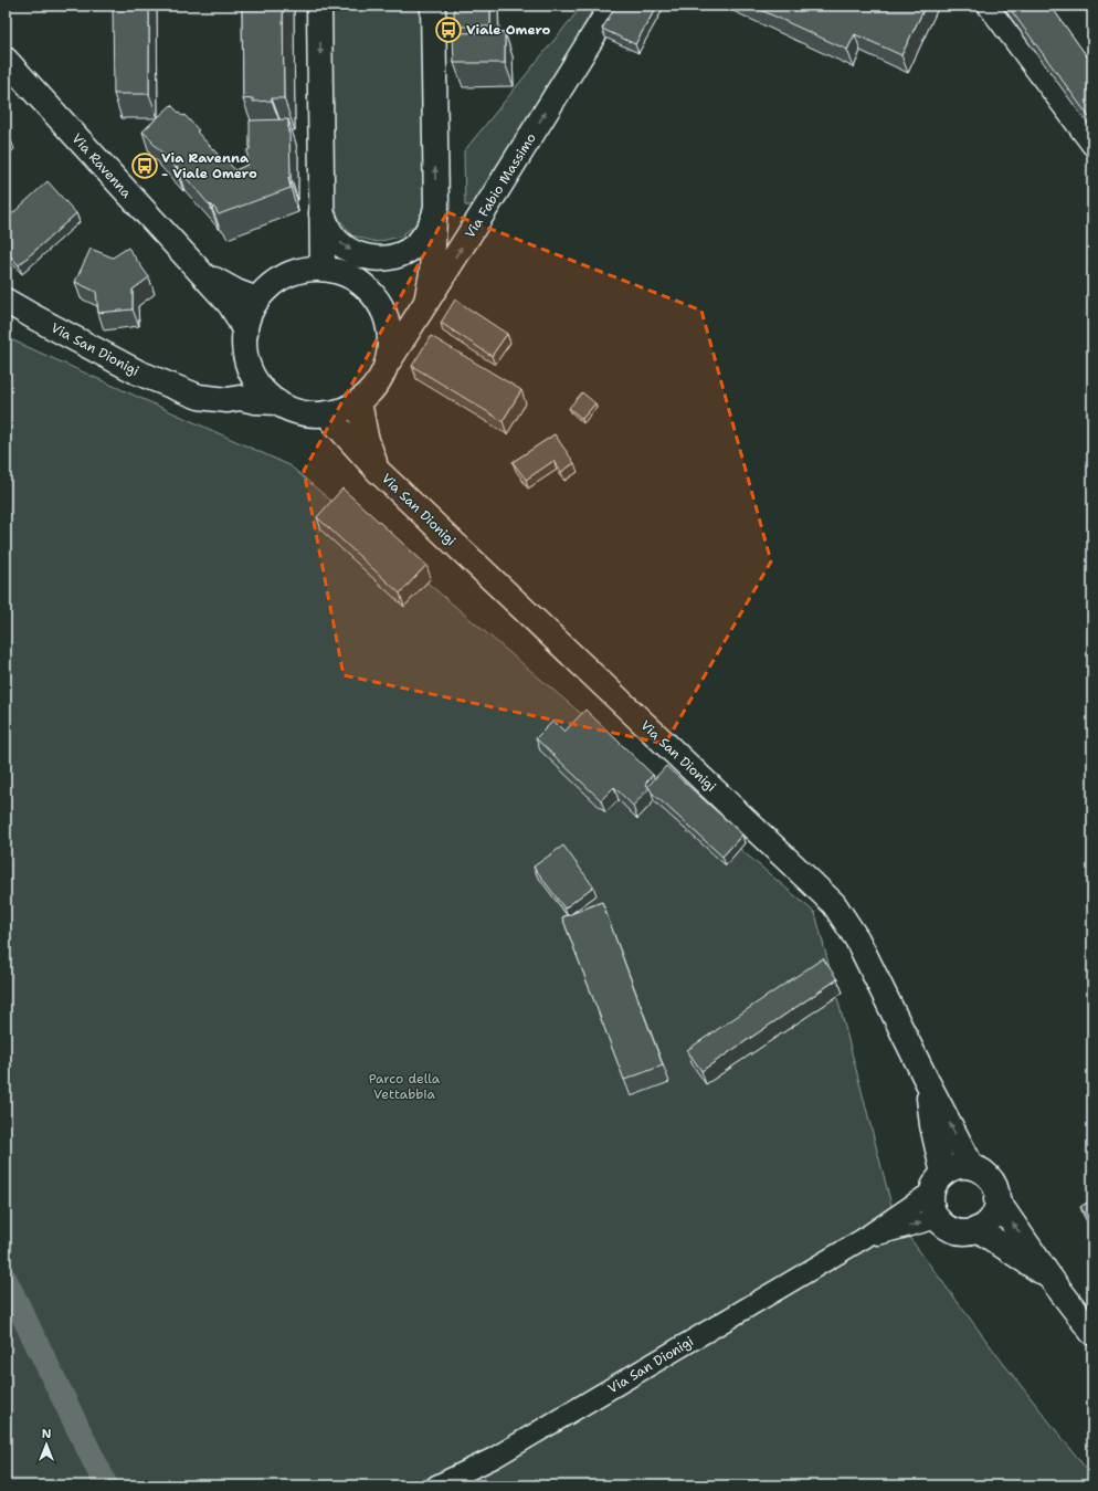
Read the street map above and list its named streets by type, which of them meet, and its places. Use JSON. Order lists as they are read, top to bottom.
{
  "streets": {
    "street": ["Via Ravenna", "Via Fabio Massimo", "Via San Dionigi"]
  },
  "crossings": [
    ["Via Ravenna", "Via Fabio Massimo"],
    ["Via Ravenna", "Via San Dionigi"],
    ["Via Fabio Massimo", "Via San Dionigi"]
  ],
  "one_way": ["Via Fabio Massimo"],
  "parks": ["Parco della Vettabbia"],
  "places": {
    "bus stop": ["Viale Omero", "Via Ravenna - Viale Omero"]
  },
  "north": "top"
}
